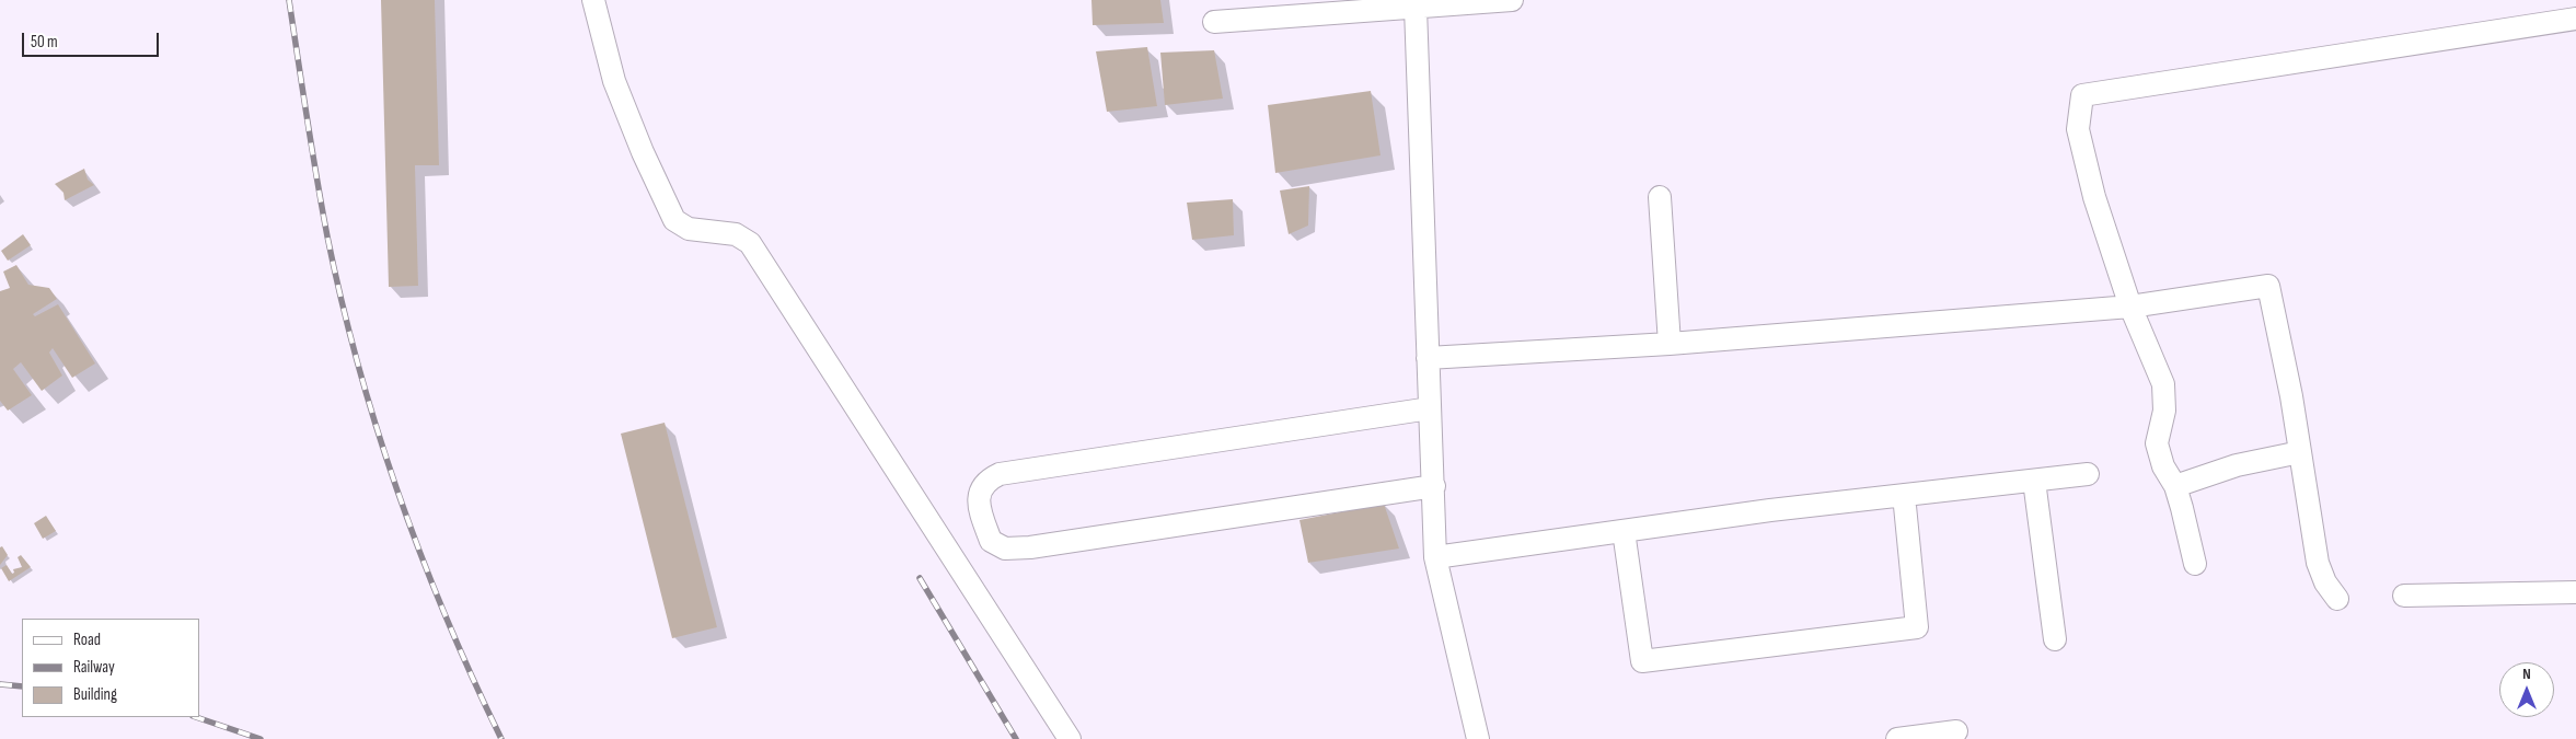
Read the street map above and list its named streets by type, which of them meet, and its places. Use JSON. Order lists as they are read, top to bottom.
{
  "legend": ["Road", "Railway", "Building"],
  "scale_bar": "50 m",
  "north": "top"
}
